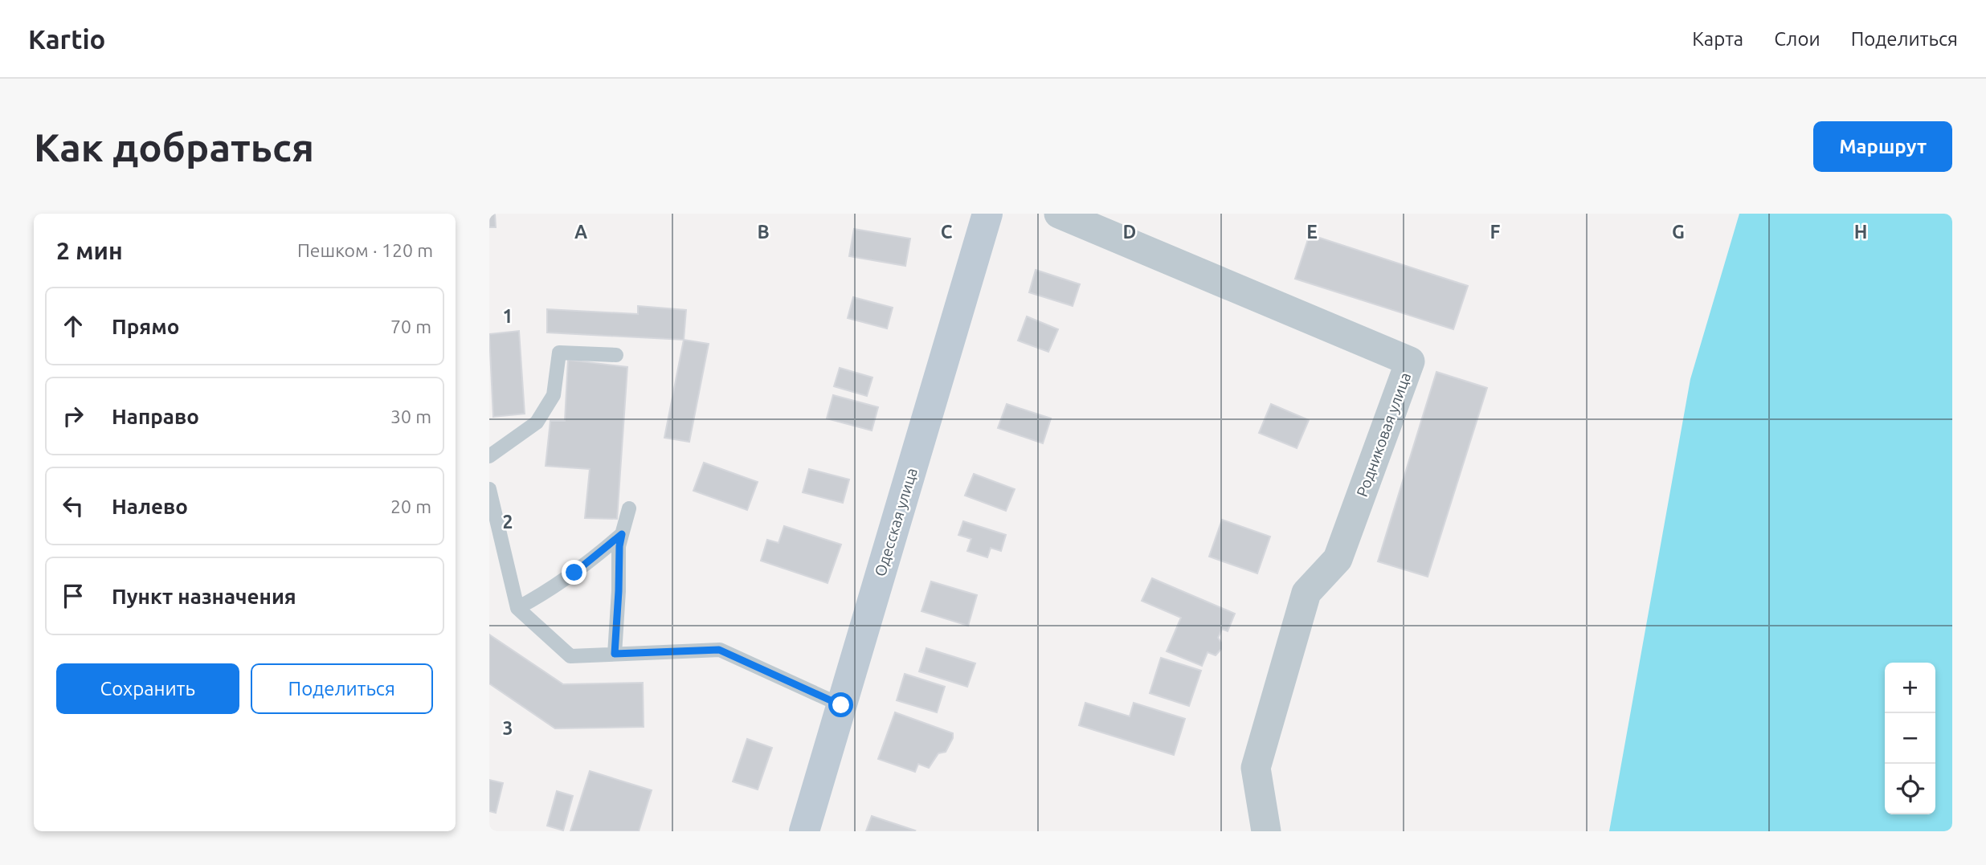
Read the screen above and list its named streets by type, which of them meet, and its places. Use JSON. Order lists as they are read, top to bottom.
{
  "streets": {
    "main road": ["Одесская улица"],
    "street": ["Родниковая улица"]
  },
  "page": {
    "header": "Kartio",
    "nav": ["Карта", "Слои", "Поделиться"],
    "buttons": [
      "Маршрут",
      ["Сохранить", "Поделиться"]
    ],
    "title": "Как добраться",
    "heading": ["2 мин", "Пешком · 120 m"],
    "list": [
      ["Прямо", "70 m"],
      ["Направо", "30 m"],
      ["Налево", "20 m"],
      "Пункт назначения"
    ],
    "map_buttons": ["+", "−"]
  },
  "grid": {
    "columns": [
      "A",
      "B",
      "C",
      "D",
      "E",
      "F",
      "G",
      "H"
    ],
    "rows": ["1", "2", "3"]
  }
}
